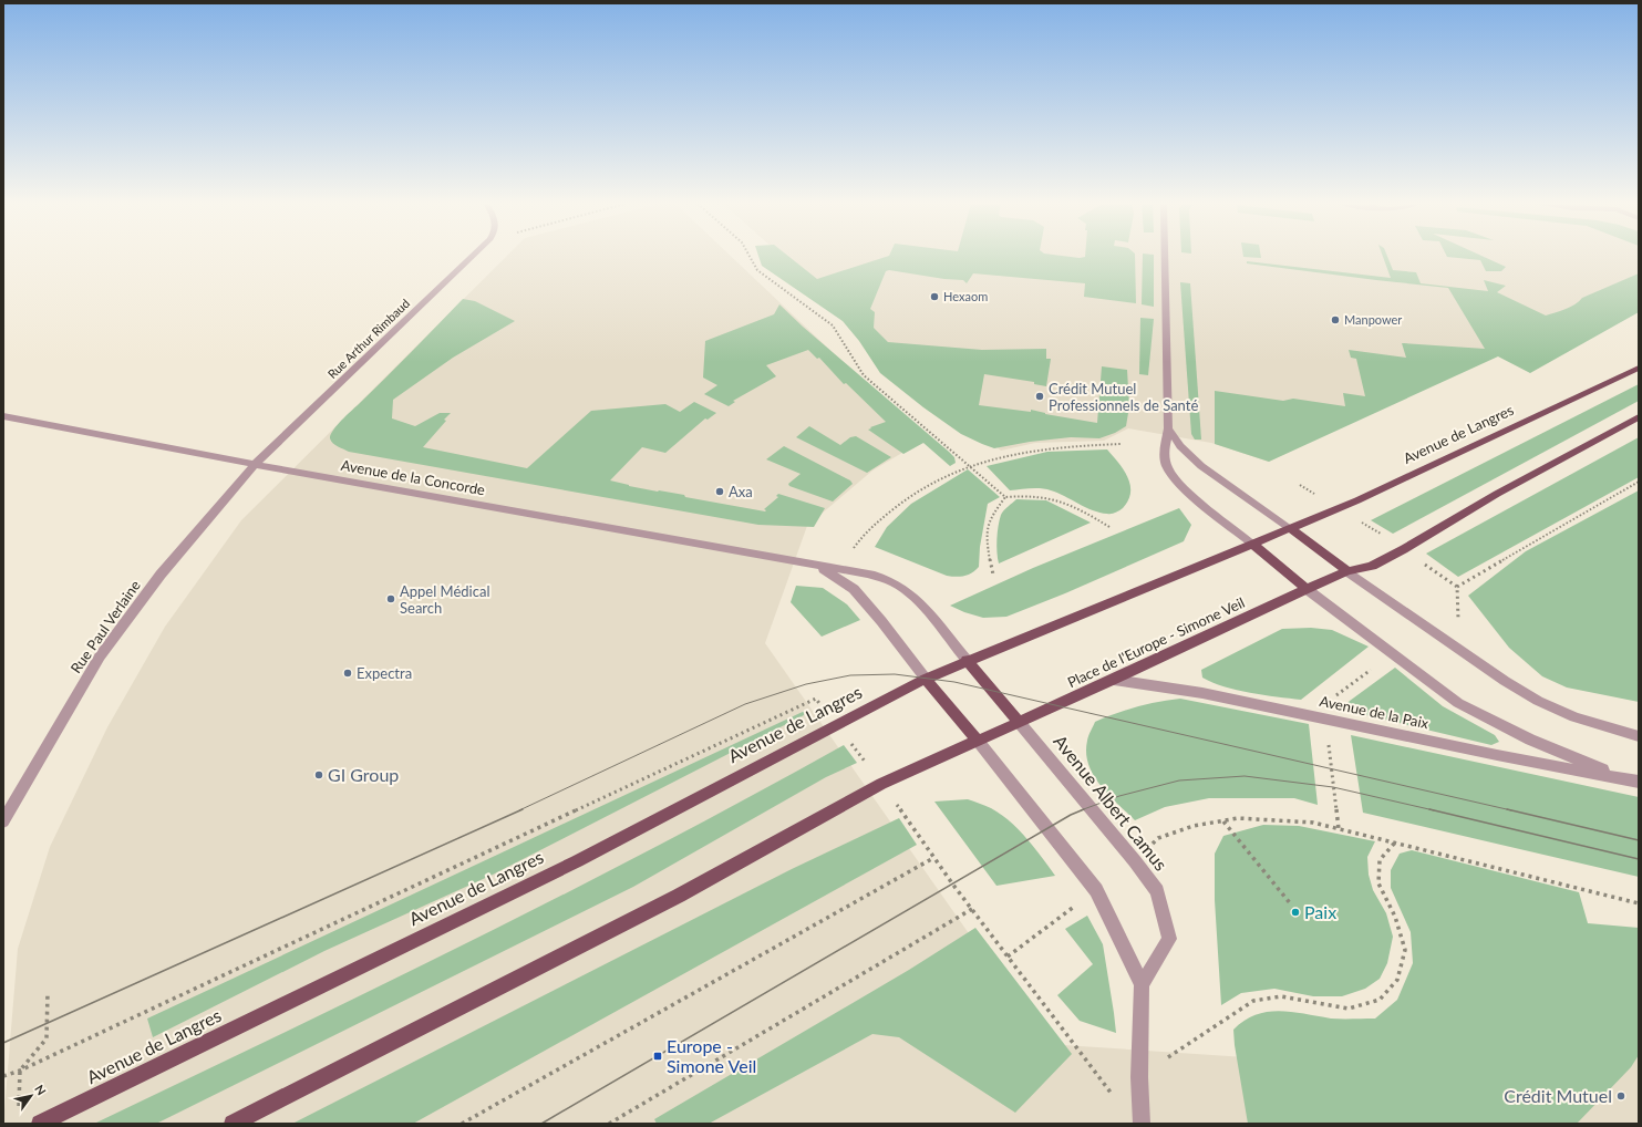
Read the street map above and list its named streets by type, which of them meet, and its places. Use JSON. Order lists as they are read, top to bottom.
{
  "streets": {
    "main road": ["Avenue de Langres", "Place de l'Europe - Simone Veil"],
    "street": [
      "Rue Arthur Rimbaud",
      "Avenue de la Concorde",
      "Rue Paul Verlaine",
      "Avenue de la Paix",
      "Avenue Albert Camus"
    ]
  },
  "crossings": [
    ["Rue Arthur Rimbaud", "Avenue de la Concorde"],
    ["Rue Arthur Rimbaud", "Rue Paul Verlaine"],
    ["Avenue de Langres", "Avenue de la Concorde"],
    ["Avenue de la Concorde", "Rue Paul Verlaine"],
    ["Place de l'Europe - Simone Veil", "Avenue de la Paix"],
    ["Place de l'Europe - Simone Veil", "Avenue Albert Camus"]
  ],
  "places": {
    "other": [
      "Hexaom",
      "Manpower",
      "Crédit Mutuel Professionnels de Santé",
      "Axa",
      "Appel Médical Search",
      "Expectra",
      "GI Group",
      "Paix",
      "Crédit Mutuel"
    ],
    "transit": ["Europe - Simone Veil"]
  },
  "north": "top right"
}
